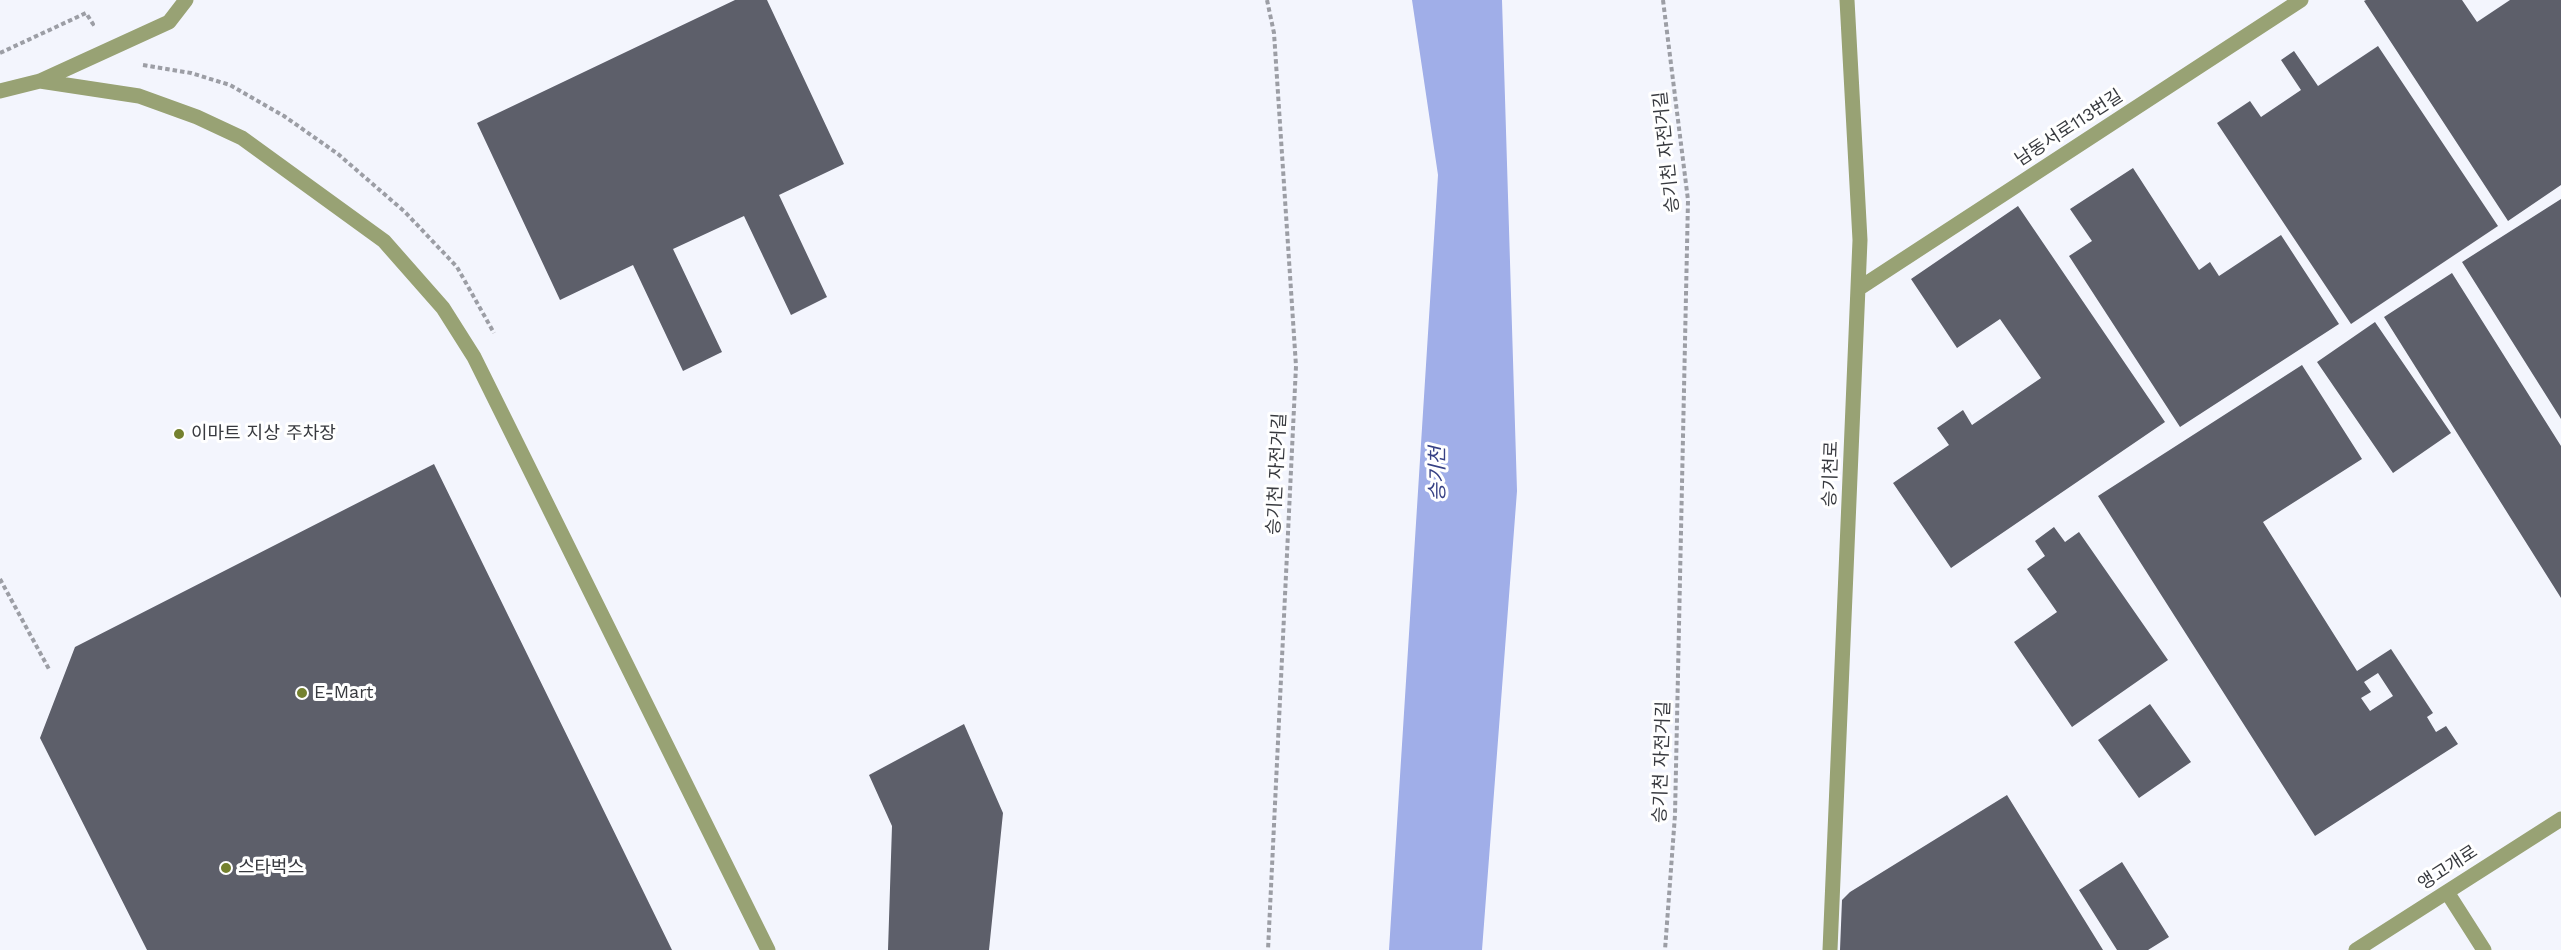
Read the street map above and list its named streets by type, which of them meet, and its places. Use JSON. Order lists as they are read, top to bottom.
{
  "streets": {
    "street": ["남동서로113번길", "승기천로", "앵고개로"],
    "path": ["승기천 자전거길"]
  },
  "crossings": [
    ["남동서로113번길", "승기천로"]
  ],
  "water": ["승기천"],
  "places": ["이마트 지상 주차장", "E-Mart", "스타벅스"]
}
